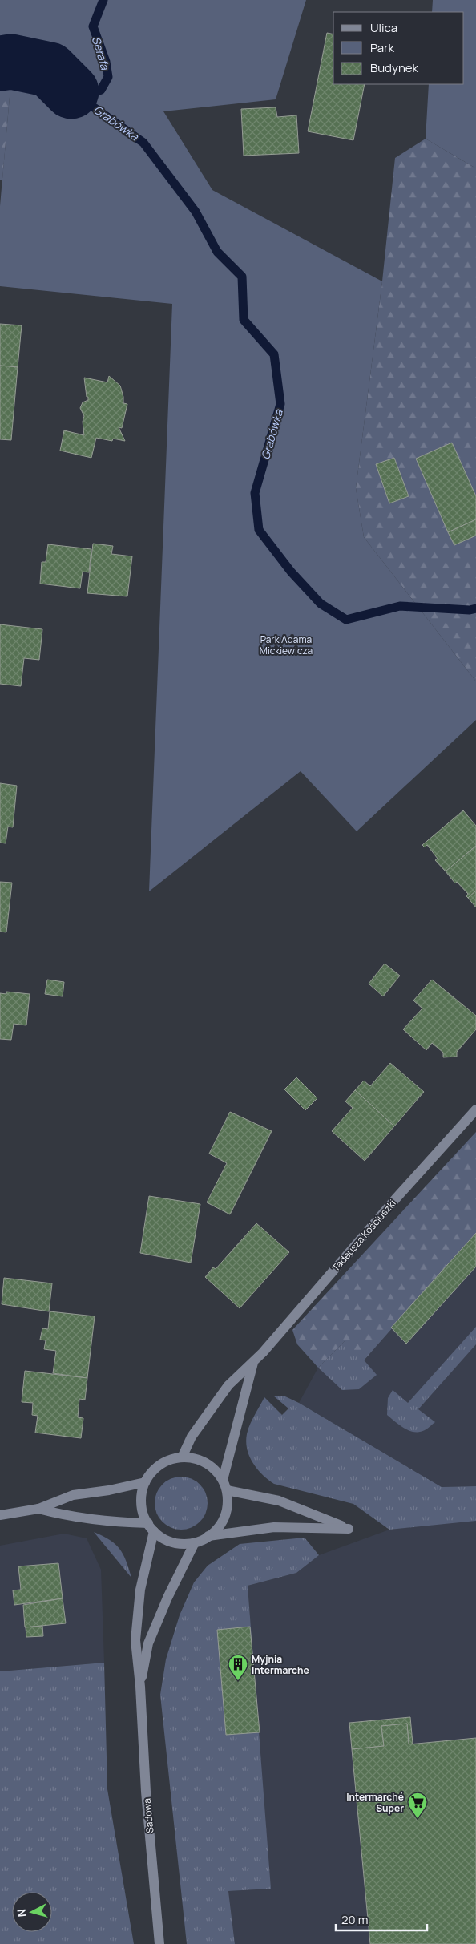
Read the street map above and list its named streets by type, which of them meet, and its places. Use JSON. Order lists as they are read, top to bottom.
{
  "streets": {
    "street": ["Tadeusza Kościuszki", "Sadowa"]
  },
  "crossings": [
    ["Tadeusza Kościuszki", "Sadowa"]
  ],
  "water": ["Serafa", "Grabówka"],
  "parks": ["Park Adama Mickiewicza"],
  "places": {
    "building": ["Myjnia Intermarche"],
    "supermarket": ["Intermarché Super"]
  },
  "legend": ["Ulica", "Park", "Budynek"],
  "scale_bar": "20 m",
  "north": "left"
}
